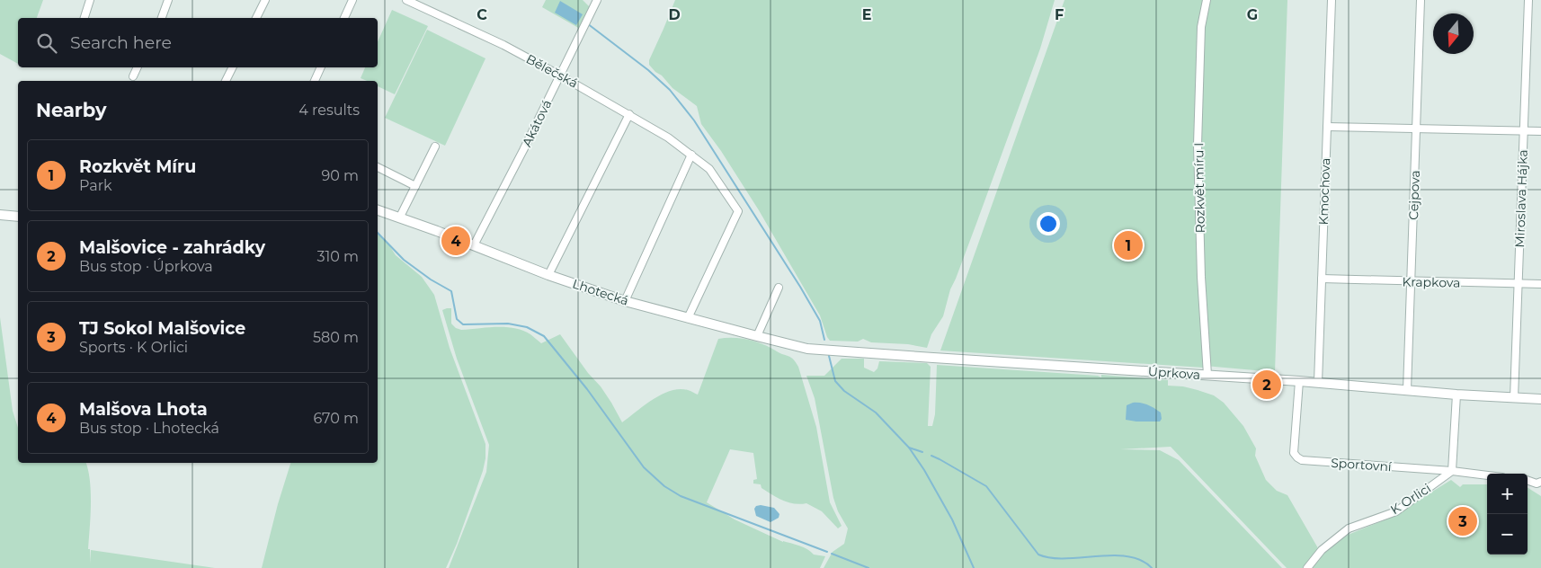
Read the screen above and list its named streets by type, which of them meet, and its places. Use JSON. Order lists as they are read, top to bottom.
{
  "streets": {
    "street": [
      "Bělečská",
      "Akátová",
      "Rozkvět míru I",
      "Kmochova",
      "Cejpova",
      "Miroslava Hájka",
      "Krapkova",
      "Lhotecká",
      "Úprkova",
      "Sportovní",
      "K Orlici"
    ]
  },
  "crossings": [
    ["Bělečská", "Akátová"],
    ["Bělečská", "Lhotecká"],
    ["Akátová", "Lhotecká"],
    ["Rozkvět míru I", "Úprkova"],
    ["Kmochova", "Krapkova"],
    ["Kmochova", "Úprkova"],
    ["Cejpova", "Krapkova"],
    ["Cejpova", "Úprkova"],
    ["Miroslava Hájka", "Krapkova"],
    ["Miroslava Hájka", "Úprkova"],
    ["Lhotecká", "Úprkova"],
    ["Úprkova", "Sportovní"],
    ["Sportovní", "K Orlici"]
  ],
  "north": "bottom",
  "page": {
    "search": "Search here",
    "heading": ["Nearby", "4 results"],
    "list": [
      {
        "mark": "1",
        "name": "Rozkvět Míru",
        "note": "Park",
        "value": "90 m"
      },
      {
        "mark": "2",
        "name": "Malšovice - zahrádky",
        "note": "Bus stop · Úprkova",
        "value": "310 m"
      },
      {
        "mark": "3",
        "name": "TJ Sokol Malšovice",
        "note": "Sports · K Orlici",
        "value": "580 m"
      },
      {
        "mark": "4",
        "name": "Malšova Lhota",
        "note": "Bus stop · Lhotecká",
        "value": "670 m"
      }
    ],
    "pins": [
      "4",
      "1",
      "2",
      "3"
    ],
    "map_buttons": ["+", "−"]
  },
  "grid": {
    "columns": [
      "C",
      "D",
      "E",
      "F",
      "G"
    ]
  }
}
